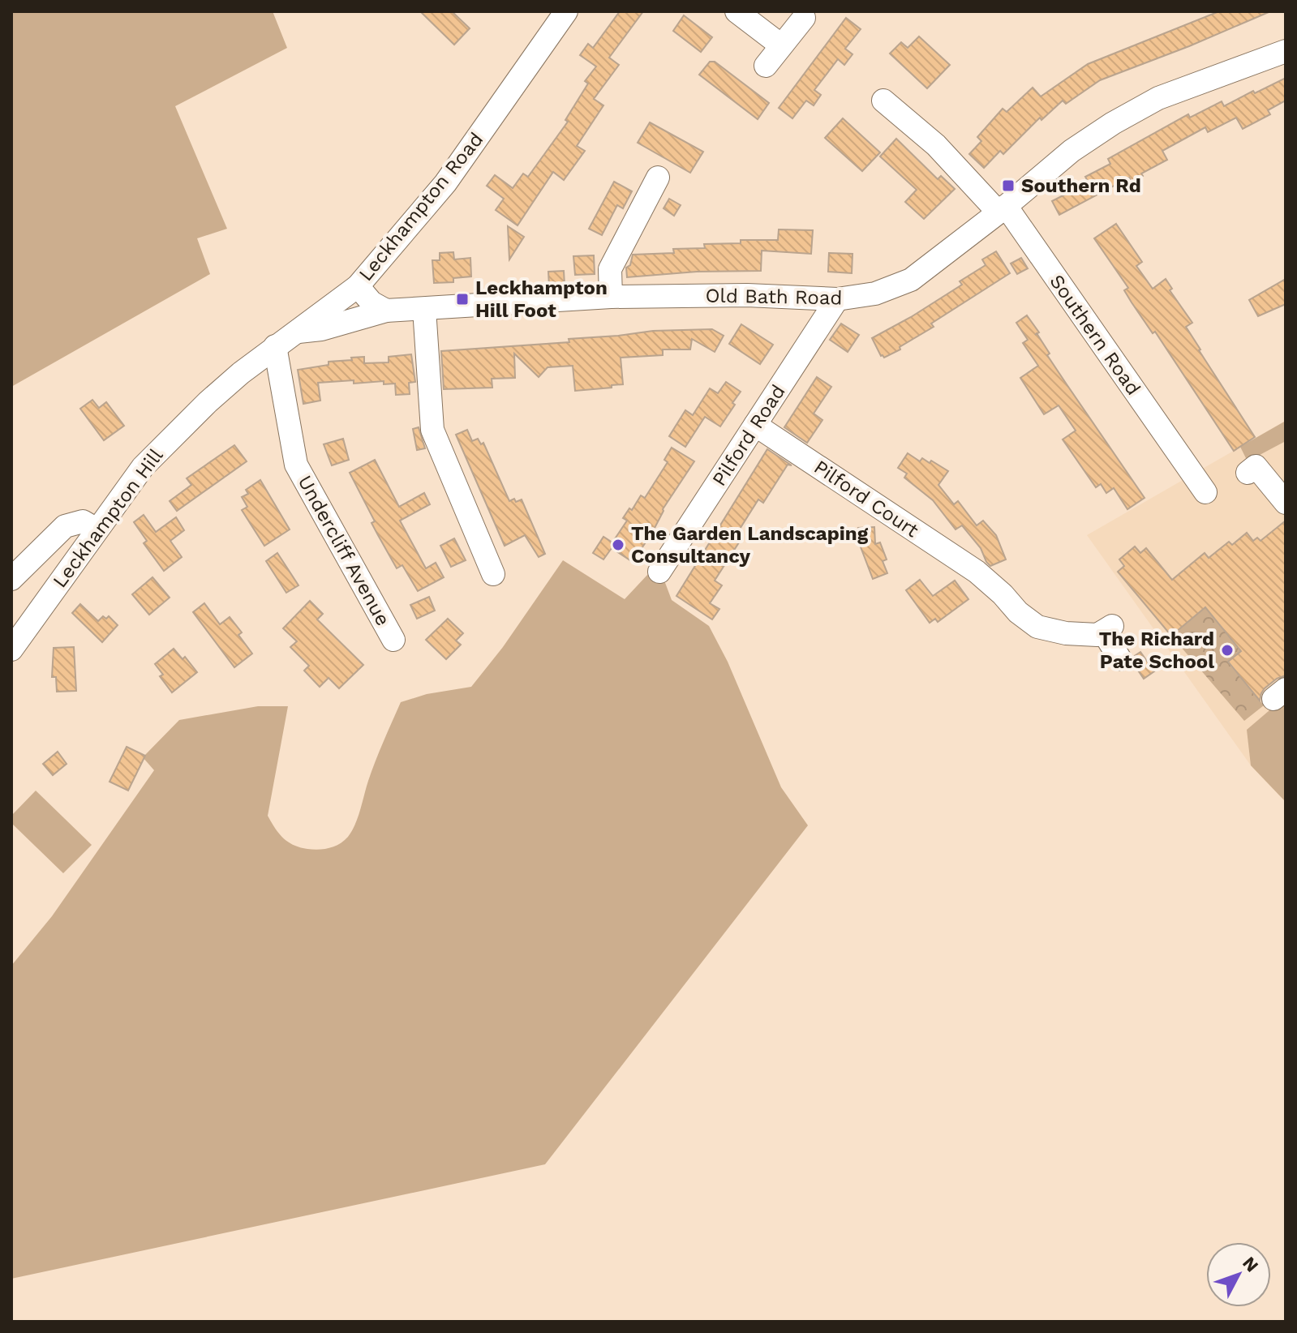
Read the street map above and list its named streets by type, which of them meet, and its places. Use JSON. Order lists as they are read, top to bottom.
{
  "streets": {
    "street": [
      "Leckhampton Road",
      "Old Bath Road",
      "Southern Road",
      "Pilford Road",
      "Pilford Court",
      "Leckhampton Hill",
      "Undercliff Avenue"
    ]
  },
  "crossings": [
    ["Leckhampton Road", "Old Bath Road"],
    ["Leckhampton Road", "Leckhampton Hill"],
    ["Leckhampton Road", "Undercliff Avenue"],
    ["Old Bath Road", "Southern Road"],
    ["Old Bath Road", "Pilford Road"],
    ["Pilford Road", "Pilford Court"],
    ["Leckhampton Hill", "Undercliff Avenue"]
  ],
  "places": {
    "transit": ["Southern Rd", "Leckhampton Hill Foot"],
    "other": ["The Garden Landscaping Consultancy", "The Richard Pate School"]
  },
  "north": "top right"
}
